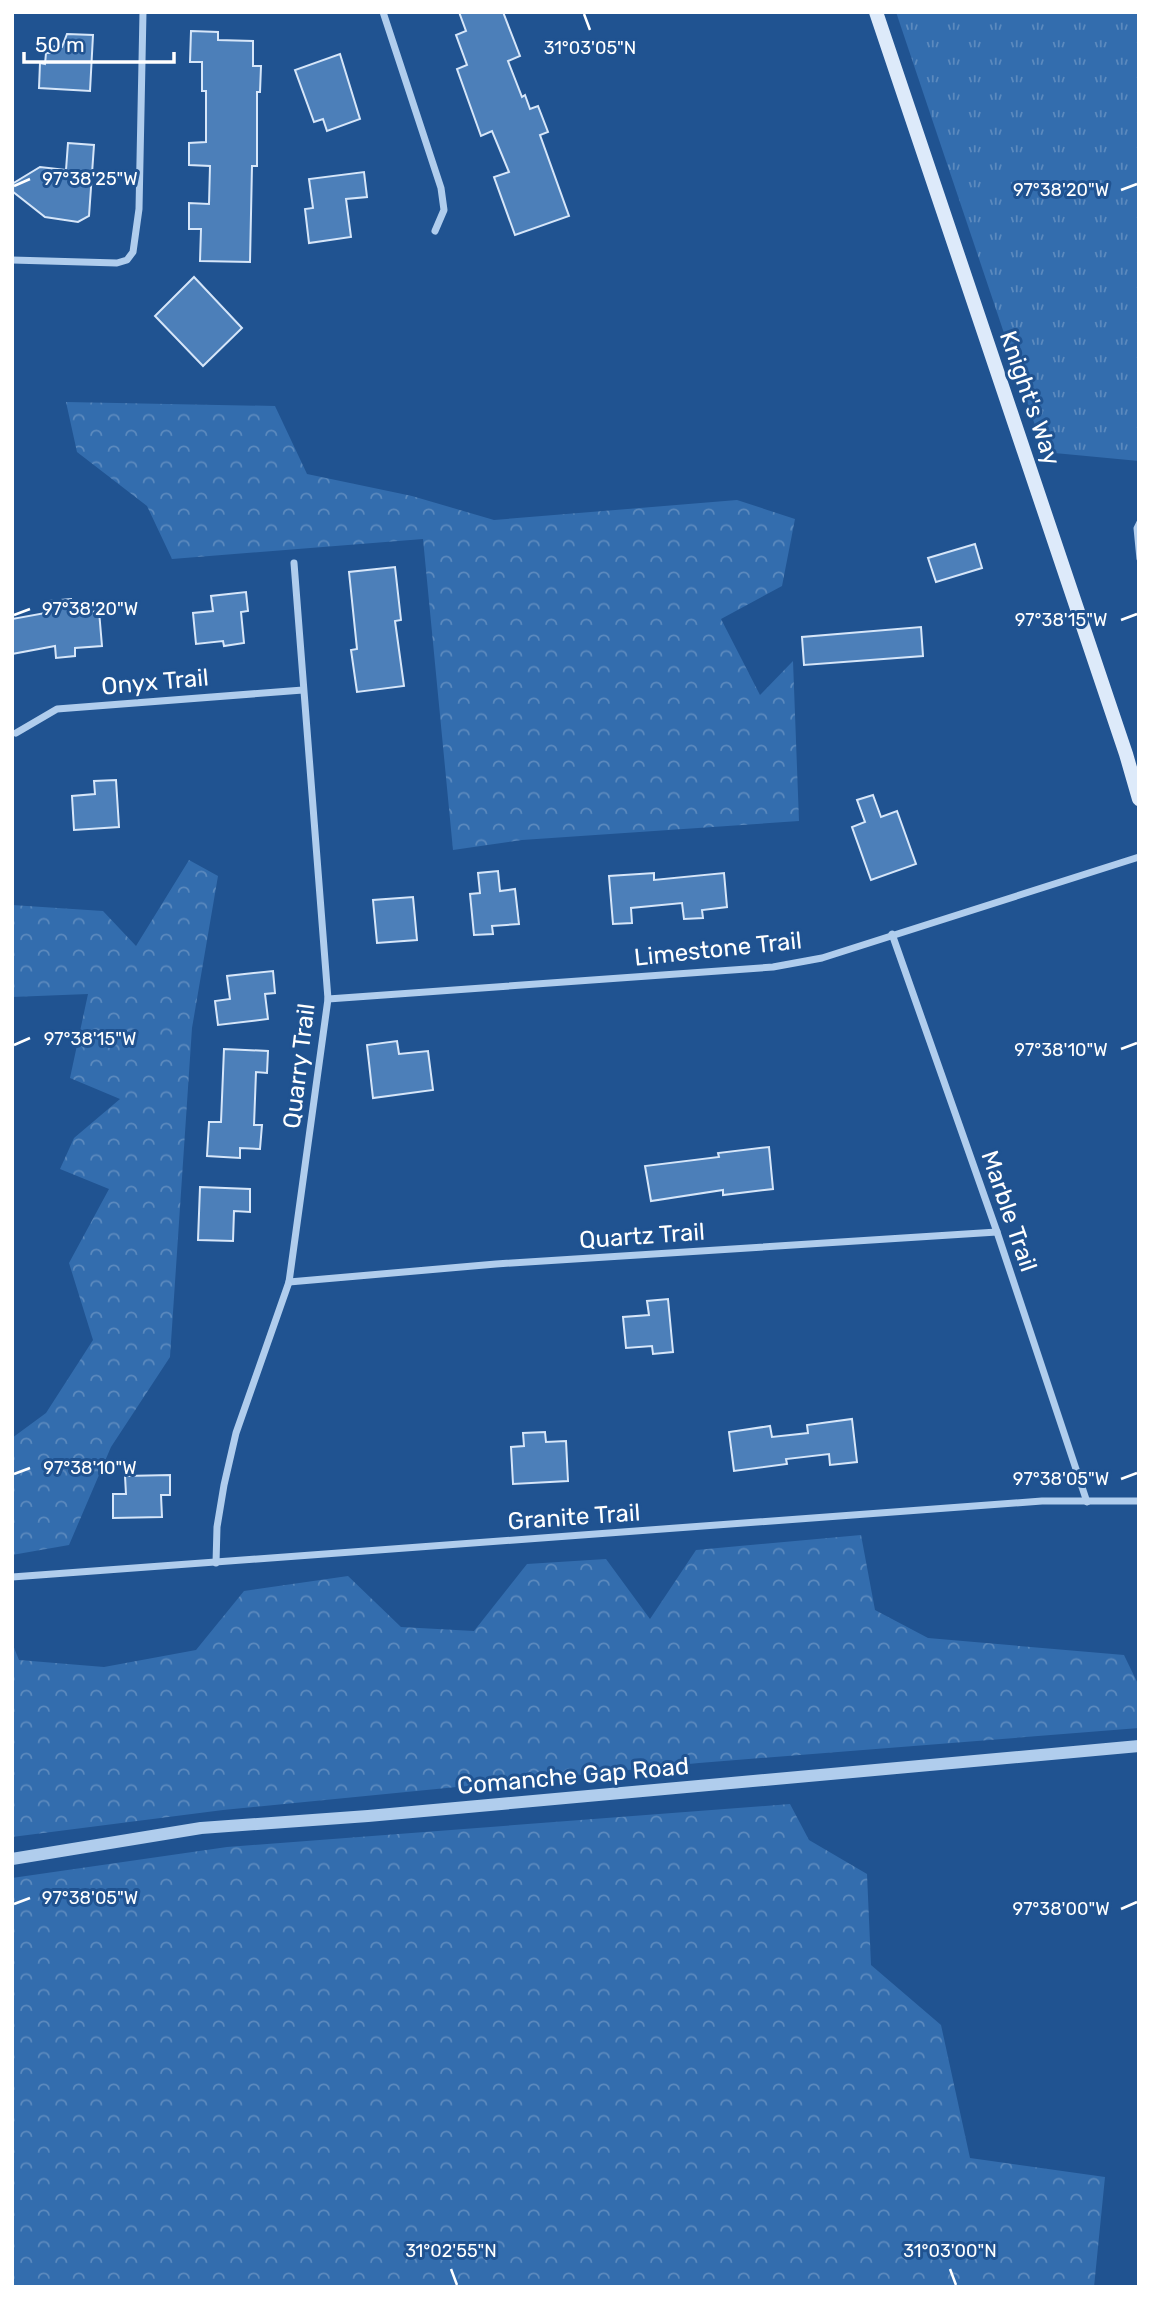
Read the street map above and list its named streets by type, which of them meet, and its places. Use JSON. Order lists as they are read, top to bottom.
{
  "streets": {
    "main road": ["Knight's Way"],
    "street": [
      "Onyx Trail",
      "Limestone Trail",
      "Quarry Trail",
      "Marble Trail",
      "Quartz Trail",
      "Granite Trail",
      "Comanche Gap Road"
    ]
  },
  "crossings": [
    ["Onyx Trail", "Quarry Trail"],
    ["Limestone Trail", "Quarry Trail"],
    ["Limestone Trail", "Marble Trail"],
    ["Quarry Trail", "Quartz Trail"],
    ["Quarry Trail", "Granite Trail"],
    ["Marble Trail", "Quartz Trail"],
    ["Marble Trail", "Granite Trail"]
  ],
  "scale_bar": "50 m",
  "coordinates": [
    "31°03'05\"N",
    "97°38'25\"W",
    "97°38'20\"W",
    "97°38'15\"W",
    "97°38'10\"W",
    "97°38'05\"W",
    "97°38'00\"W",
    "31°02'55\"N",
    "31°03'00\"N"
  ]
}
